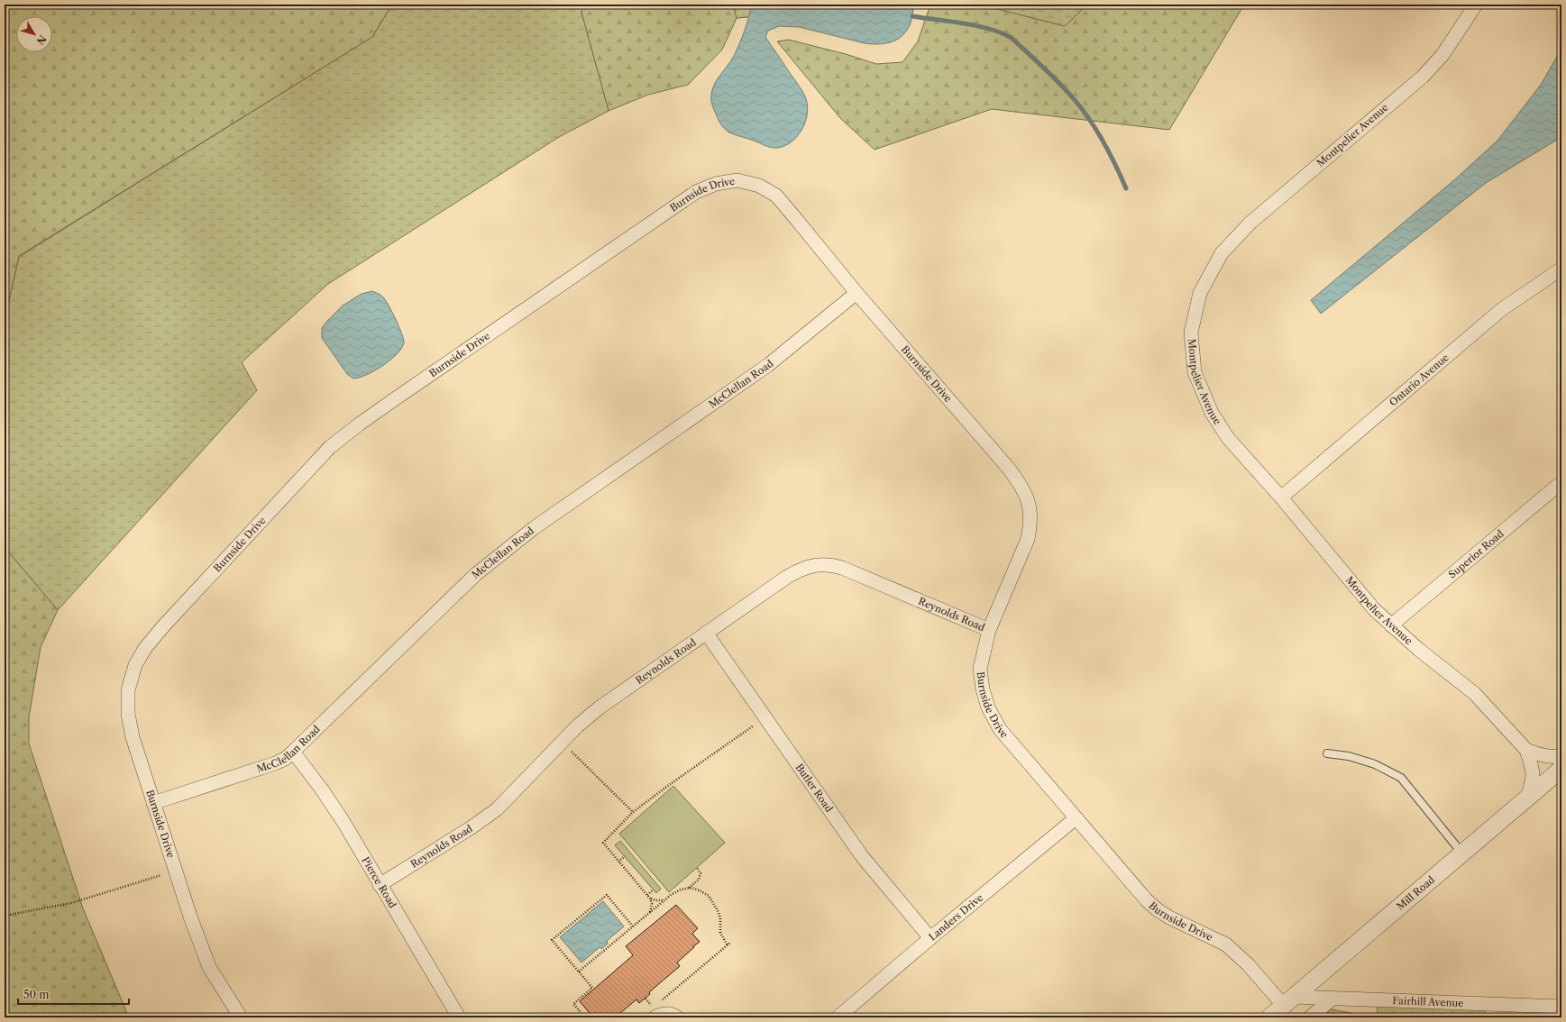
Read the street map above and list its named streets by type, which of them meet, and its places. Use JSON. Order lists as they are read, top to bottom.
{
  "streets": {
    "street": [
      "Montpelier Avenue",
      "Burnside Drive",
      "Ontario Avenue",
      "McClellan Road",
      "Superior Road",
      "Reynolds Road",
      "Butler Road",
      "Pierce Road",
      "Mill Road",
      "Landers Drive",
      "Fairhill Avenue"
    ]
  },
  "crossings": [
    ["Montpelier Avenue", "Ontario Avenue"],
    ["Montpelier Avenue", "Superior Road"],
    ["Montpelier Avenue", "Mill Road"],
    ["Burnside Drive", "McClellan Road"],
    ["Burnside Drive", "Reynolds Road"],
    ["Burnside Drive", "Mill Road"],
    ["Burnside Drive", "Landers Drive"],
    ["Burnside Drive", "Fairhill Avenue"],
    ["McClellan Road", "Pierce Road"],
    ["Reynolds Road", "Butler Road"],
    ["Reynolds Road", "Pierce Road"],
    ["Butler Road", "Landers Drive"],
    ["Mill Road", "Fairhill Avenue"]
  ],
  "scale_bar": "50 m",
  "north": "bottom right"
}
